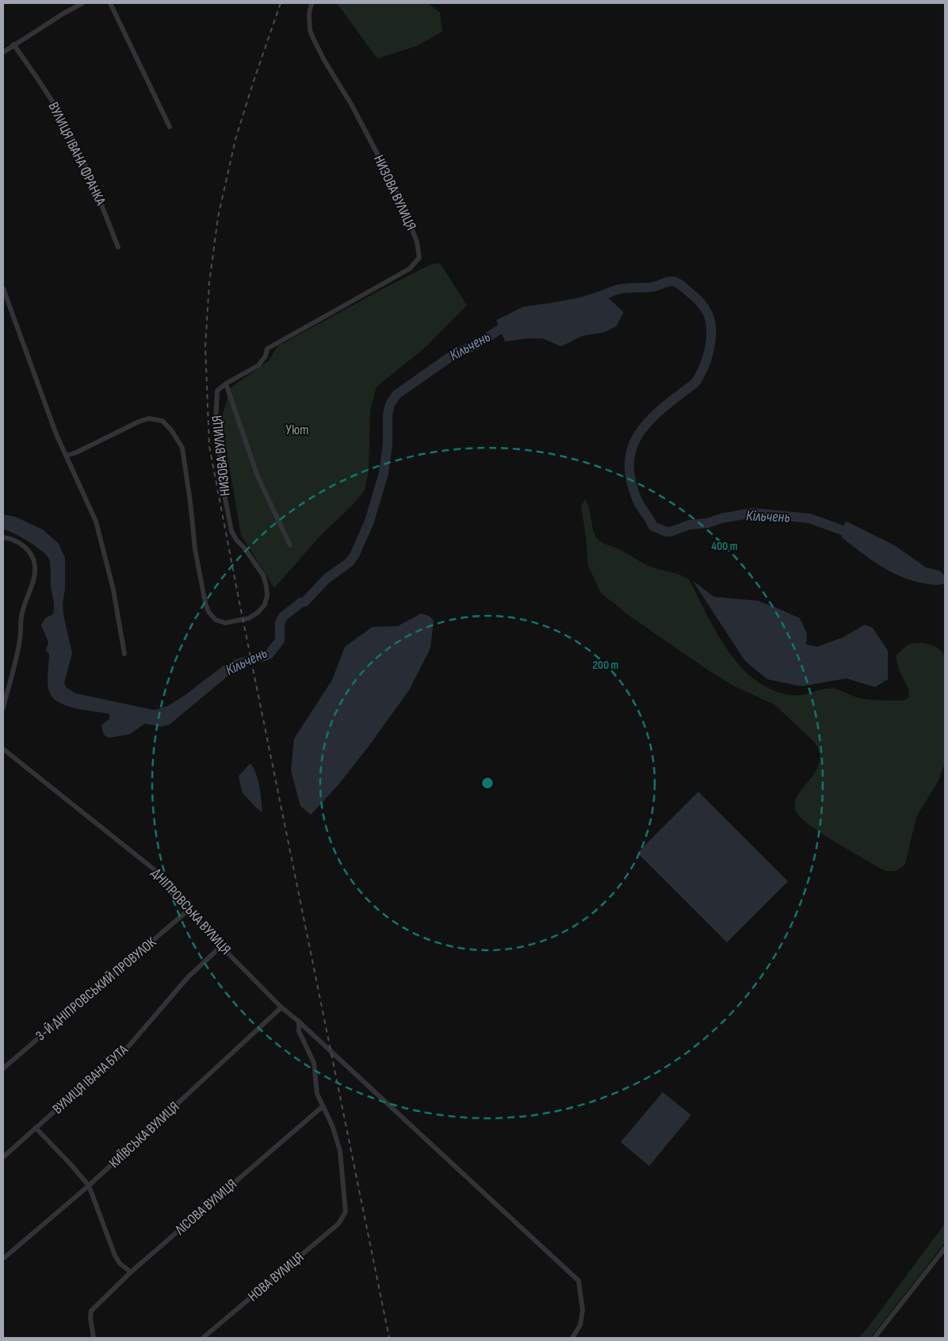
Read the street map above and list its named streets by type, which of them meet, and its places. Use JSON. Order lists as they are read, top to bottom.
{
  "streets": {
    "street": [
      "ВУЛИЦЯ ІВАНА ФРАНКА",
      "НИЗОВА ВУЛИЦЯ",
      "ДНІПРОВСЬКА ВУЛИЦЯ",
      "3-Й ДНІПРОВСЬКИЙ ПРОВУЛОК",
      "ВУЛИЦЯ ІВАНА БУТА",
      "КИЇВСЬКА ВУЛИЦЯ",
      "ЛІСОВА ВУЛИЦЯ",
      "НОВА ВУЛИЦЯ"
    ]
  },
  "crossings": [
    ["ДНІПРОВСЬКА ВУЛИЦЯ", "3-Й ДНІПРОВСЬКИЙ ПРОВУЛОК"],
    ["ДНІПРОВСЬКА ВУЛИЦЯ", "ВУЛИЦЯ ІВАНА БУТА"],
    ["ДНІПРОВСЬКА ВУЛИЦЯ", "КИЇВСЬКА ВУЛИЦЯ"],
    ["ЛІСОВА ВУЛИЦЯ", "НОВА ВУЛИЦЯ"]
  ],
  "water": ["Кільчень"],
  "parks": ["Уют"],
  "rings": ["400 m", "200 m"]
}
